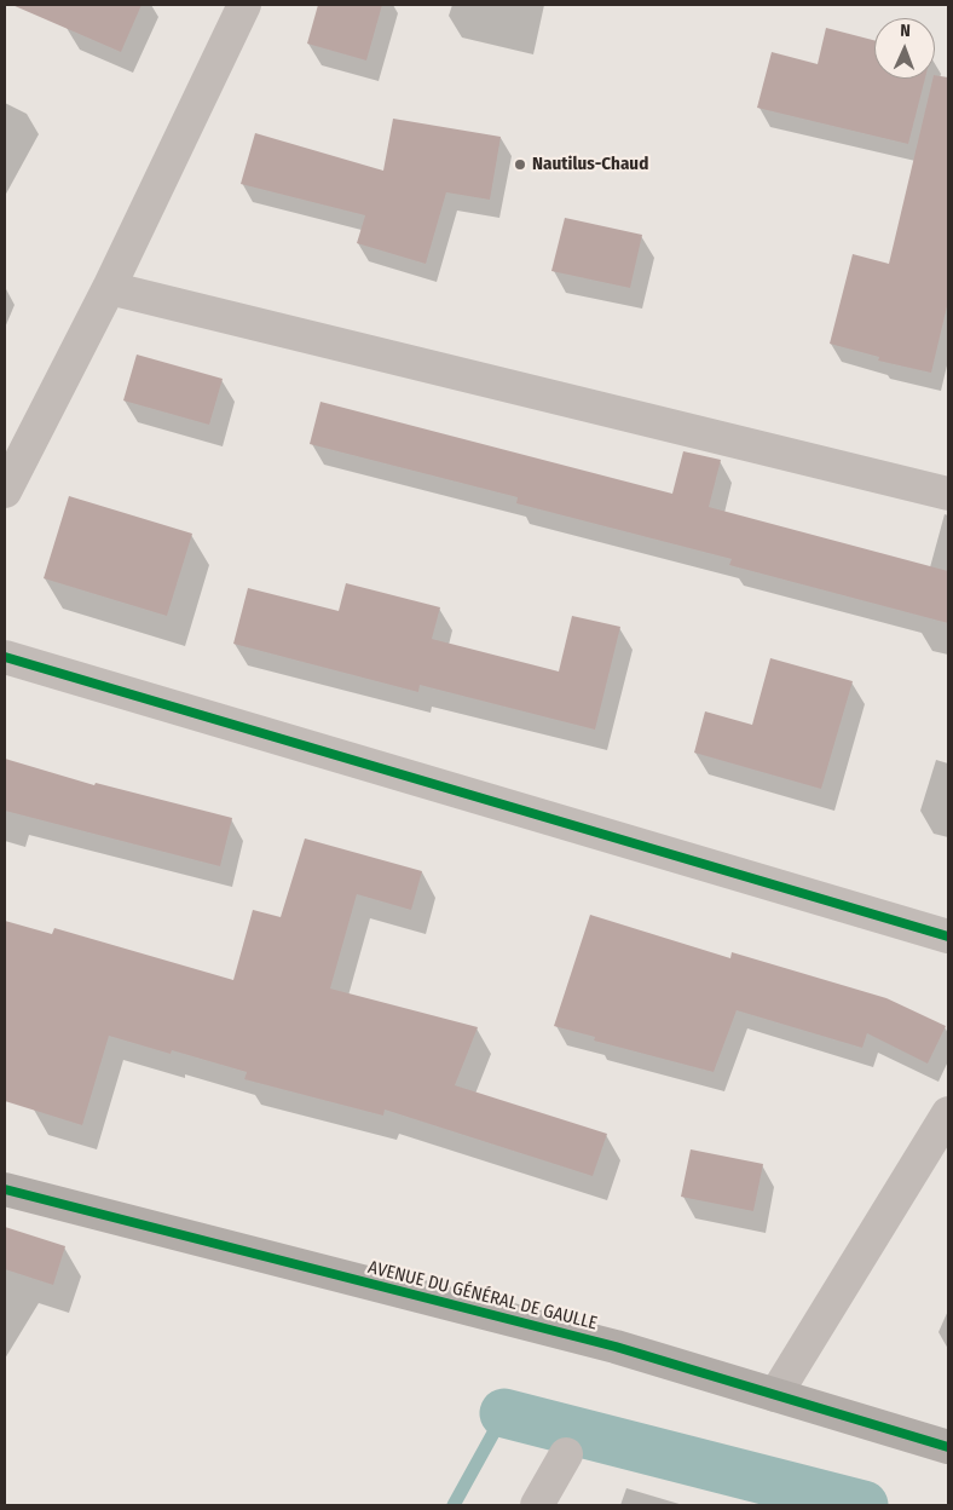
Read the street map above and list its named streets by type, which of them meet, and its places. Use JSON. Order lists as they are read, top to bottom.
{
  "streets": {
    "street": ["AVENUE DU GÉNÉRAL DE GAULLE"]
  },
  "places": ["Nautilus-Chaud"],
  "north": "top"
}
